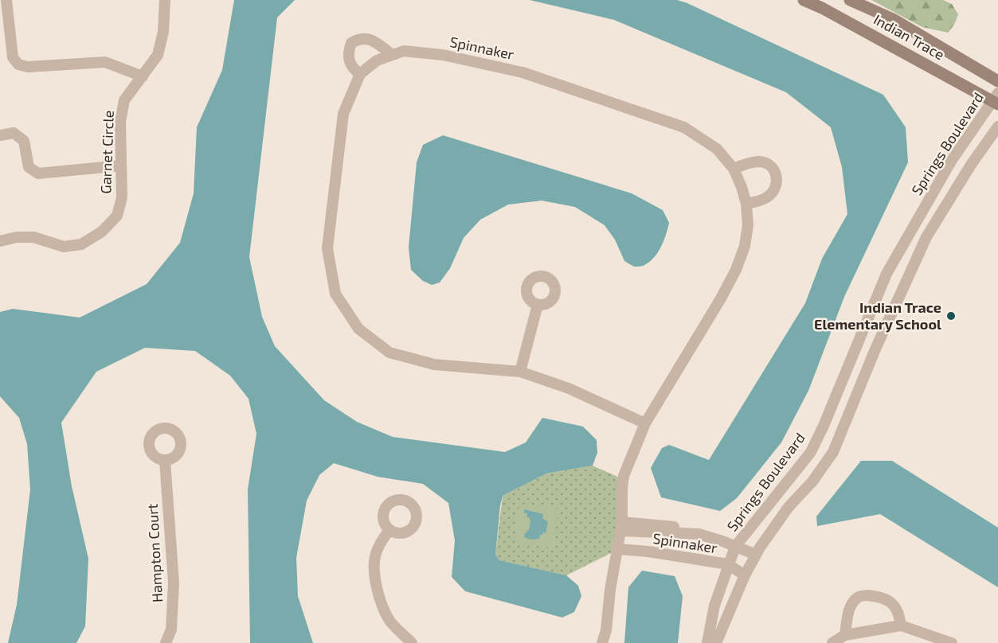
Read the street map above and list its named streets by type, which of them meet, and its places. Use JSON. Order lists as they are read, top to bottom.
{
  "streets": {
    "main road": ["Indian Trace"],
    "street": [
      "Spinnaker",
      "Springs Boulevard",
      "Garnet Circle",
      "Hampton Court"
    ]
  },
  "crossings": [
    ["Indian Trace", "Springs Boulevard"],
    ["Spinnaker", "Springs Boulevard"]
  ],
  "places": ["Indian Trace Elementary School"]
}
